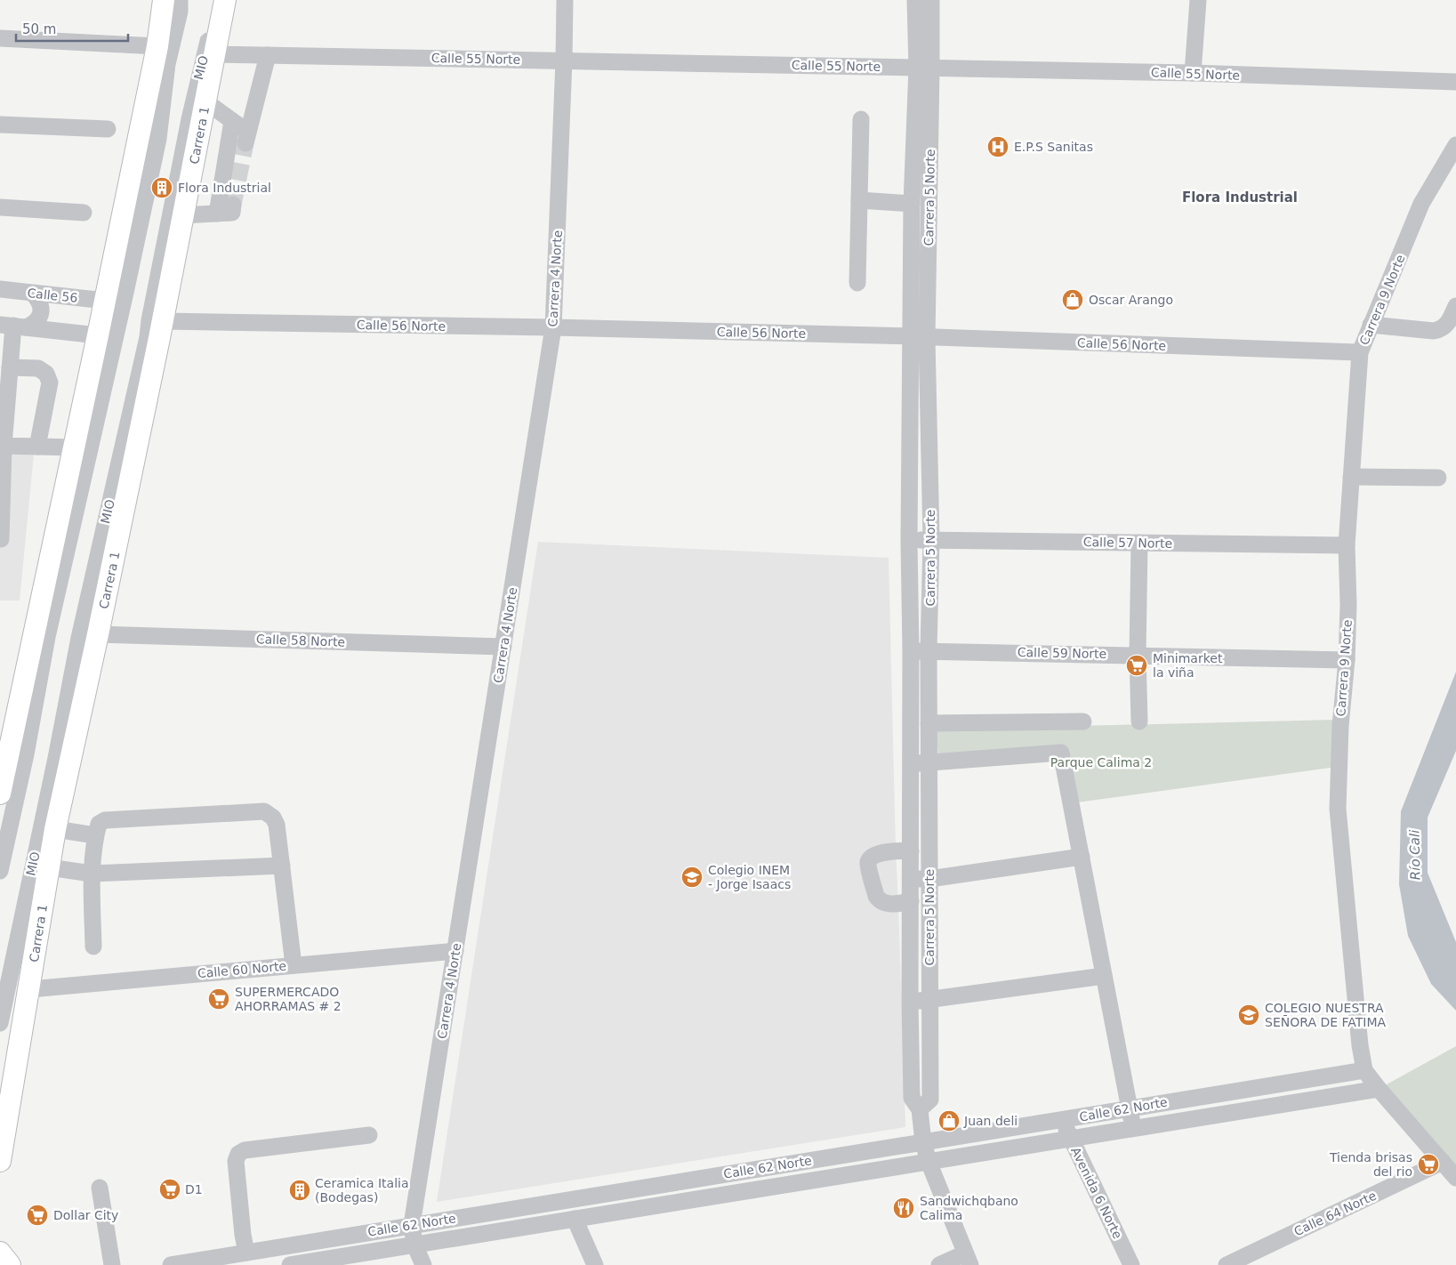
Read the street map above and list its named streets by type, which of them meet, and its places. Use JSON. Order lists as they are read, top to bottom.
{
  "streets": {
    "main road": ["Carrera 1"],
    "street": [
      "Calle 55 Norte",
      "MIO",
      "Carrera 5 Norte",
      "Carrera 4 Norte",
      "Calle 56",
      "Carrera 9 Norte",
      "Calle 56 Norte",
      "Calle 57 Norte",
      "Calle 58 Norte",
      "Calle 59 Norte",
      "Calle 60 Norte",
      "Calle 62 Norte",
      "Avenida 6 Norte",
      "Calle 64 Norte"
    ]
  },
  "crossings": [
    ["Calle 55 Norte", "Carrera 1"],
    ["Calle 55 Norte", "Carrera 5 Norte"],
    ["Calle 55 Norte", "Carrera 4 Norte"],
    ["Carrera 1", "Calle 56 Norte"],
    ["Carrera 1", "Calle 58 Norte"],
    ["Carrera 1", "Calle 60 Norte"],
    ["Carrera 5 Norte", "Calle 56 Norte"],
    ["Carrera 5 Norte", "Calle 57 Norte"],
    ["Carrera 5 Norte", "Calle 59 Norte"],
    ["Carrera 5 Norte", "Calle 62 Norte"],
    ["Carrera 4 Norte", "Calle 56 Norte"],
    ["Carrera 4 Norte", "Calle 58 Norte"],
    ["Carrera 4 Norte", "Calle 60 Norte"],
    ["Carrera 4 Norte", "Calle 62 Norte"],
    ["Carrera 9 Norte", "Calle 56 Norte"],
    ["Carrera 9 Norte", "Calle 57 Norte"],
    ["Carrera 9 Norte", "Calle 59 Norte"],
    ["Carrera 9 Norte", "Calle 62 Norte"],
    ["Carrera 9 Norte", "Calle 64 Norte"],
    ["Calle 62 Norte", "Avenida 6 Norte"]
  ],
  "districts": ["Flora Industrial"],
  "water": ["Río Cali"],
  "parks": ["Parque Calima 2"],
  "places": {
    "hospital": ["E.P.S Sanitas"],
    "building": ["Flora Industrial", "Ceramica Italia (Bodegas)"],
    "shop": ["Oscar Arango", "Juan deli"],
    "supermarket": [
      "Minimarket la viña",
      "SUPERMERCADO AHORRAMAS # 2",
      "Tienda brisas del rio",
      "D1",
      "Dollar City"
    ],
    "school or university": ["Colegio INEM - Jorge Isaacs", "COLEGIO NUESTRA SEÑORA DE FATIMA"],
    "restaurant": ["Sandwichqbano Calima"]
  },
  "scale_bar": "50 m"
}
